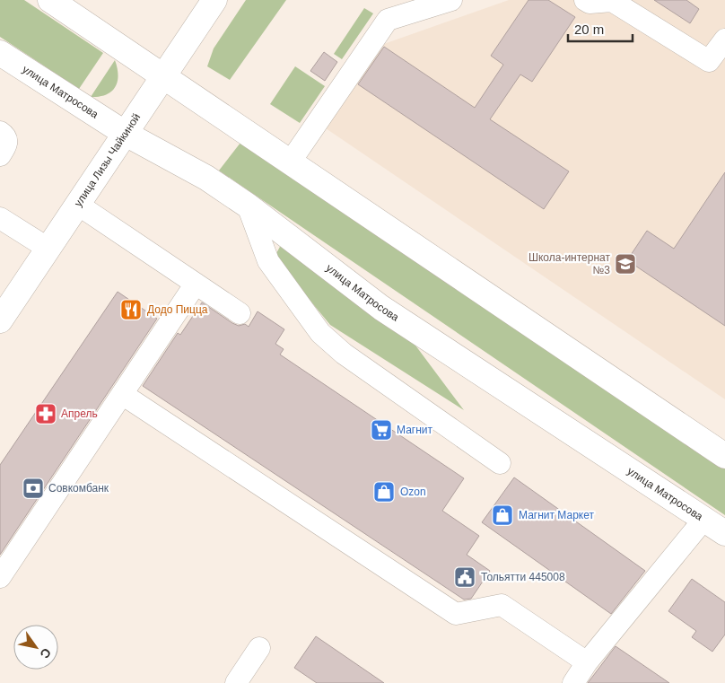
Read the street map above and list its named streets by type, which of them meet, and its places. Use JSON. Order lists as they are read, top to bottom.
{
  "streets": {
    "main road": ["улица Матросова", "улица Лизы Чайкиной"]
  },
  "crossings": [
    ["улица Матросова", "улица Лизы Чайкиной"]
  ],
  "places": {
    "school or university": ["Школа-интернат №3"],
    "restaurant": ["Додо Пицца"],
    "pharmacy": ["Апрель"],
    "supermarket": ["Магнит"],
    "bank": ["Совкомбанк"],
    "shop": ["Ozon", "Магнит Маркет"],
    "public building": ["Тольятти 445008"]
  },
  "scale_bar": "20 m",
  "north": "bottom right"
}
